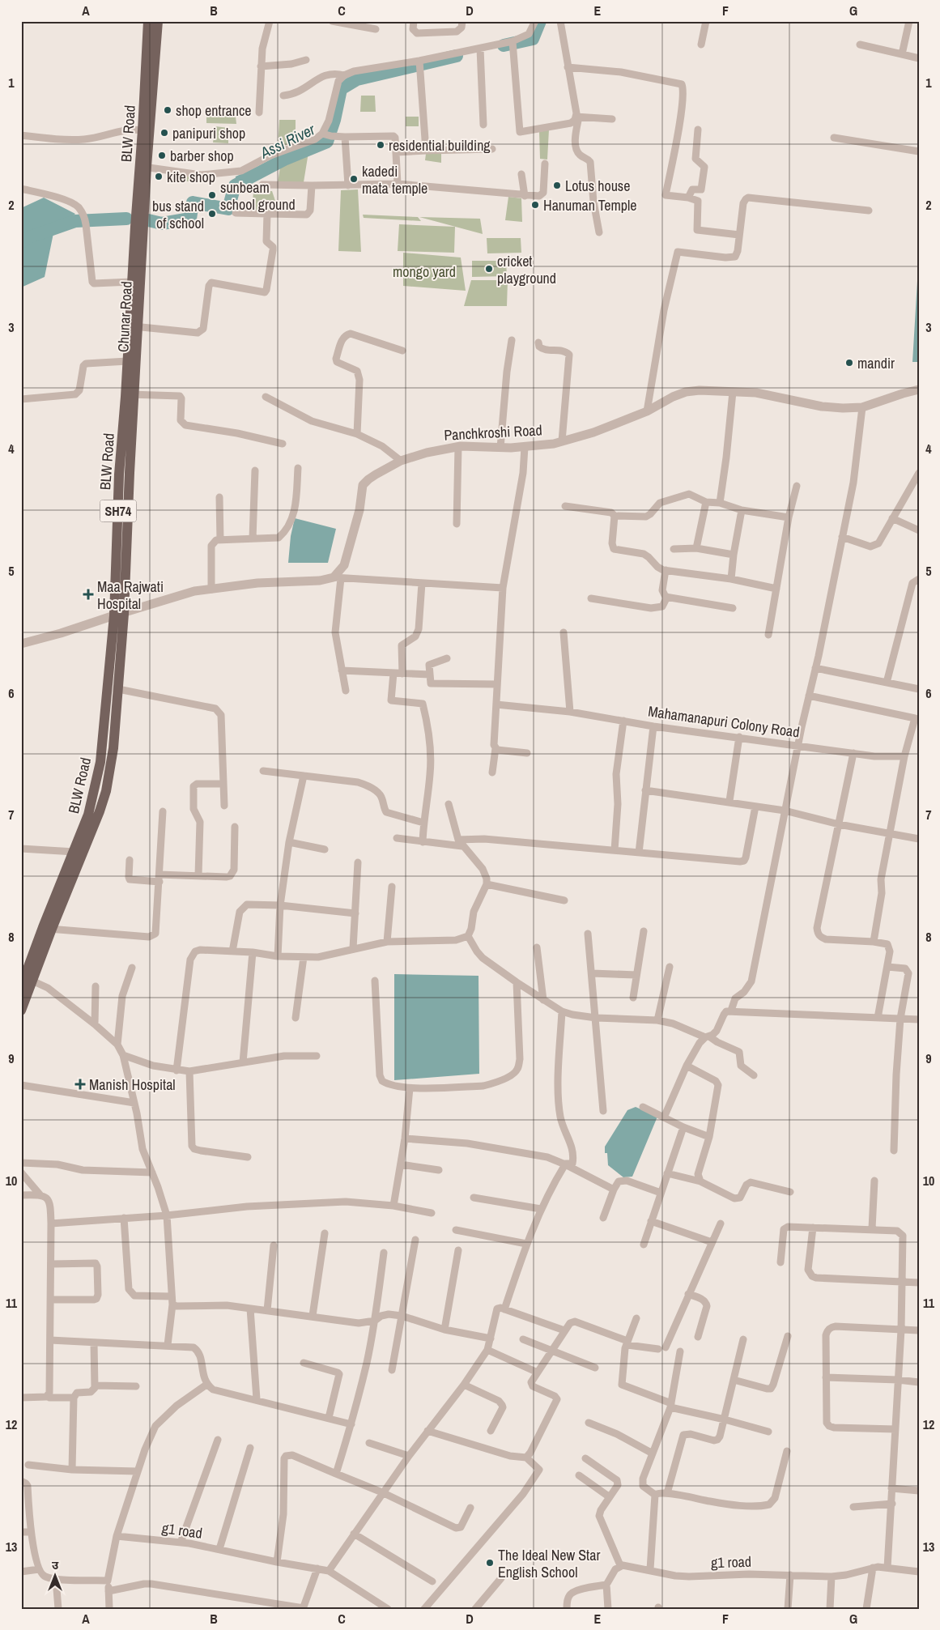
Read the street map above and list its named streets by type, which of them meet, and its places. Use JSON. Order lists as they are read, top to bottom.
{
  "streets": {
    "main road": ["BLW Road", "Chunar Road", "SH74"],
    "street": ["Panchkroshi Road", "Mahamanapuri Colony Road", "g1 road"]
  },
  "crossings": [
    ["BLW Road", "Chunar Road"],
    ["BLW Road", "SH74"]
  ],
  "water": ["Assi River"],
  "parks": ["mongo yard"],
  "places": {
    "other": [
      "shop entrance",
      "panipuri shop",
      "residential building",
      "barber shop",
      "kite shop",
      "kadedi mata temple",
      "Lotus house",
      "sunbeam school ground",
      "Hanuman Temple",
      "bus stand of school",
      "cricket playground",
      "mandir",
      "The Ideal New Star English School"
    ],
    "health": ["Maa Rajwati Hospital", "Manish Hospital"]
  },
  "north": "top",
  "grid": {
    "columns": [
      "A",
      "B",
      "C",
      "D",
      "E",
      "F",
      "G"
    ],
    "rows": [
      "1",
      "2",
      "3",
      "4",
      "5",
      "6",
      "7",
      "8",
      "9",
      "10",
      "11",
      "12",
      "13"
    ]
  }
}
